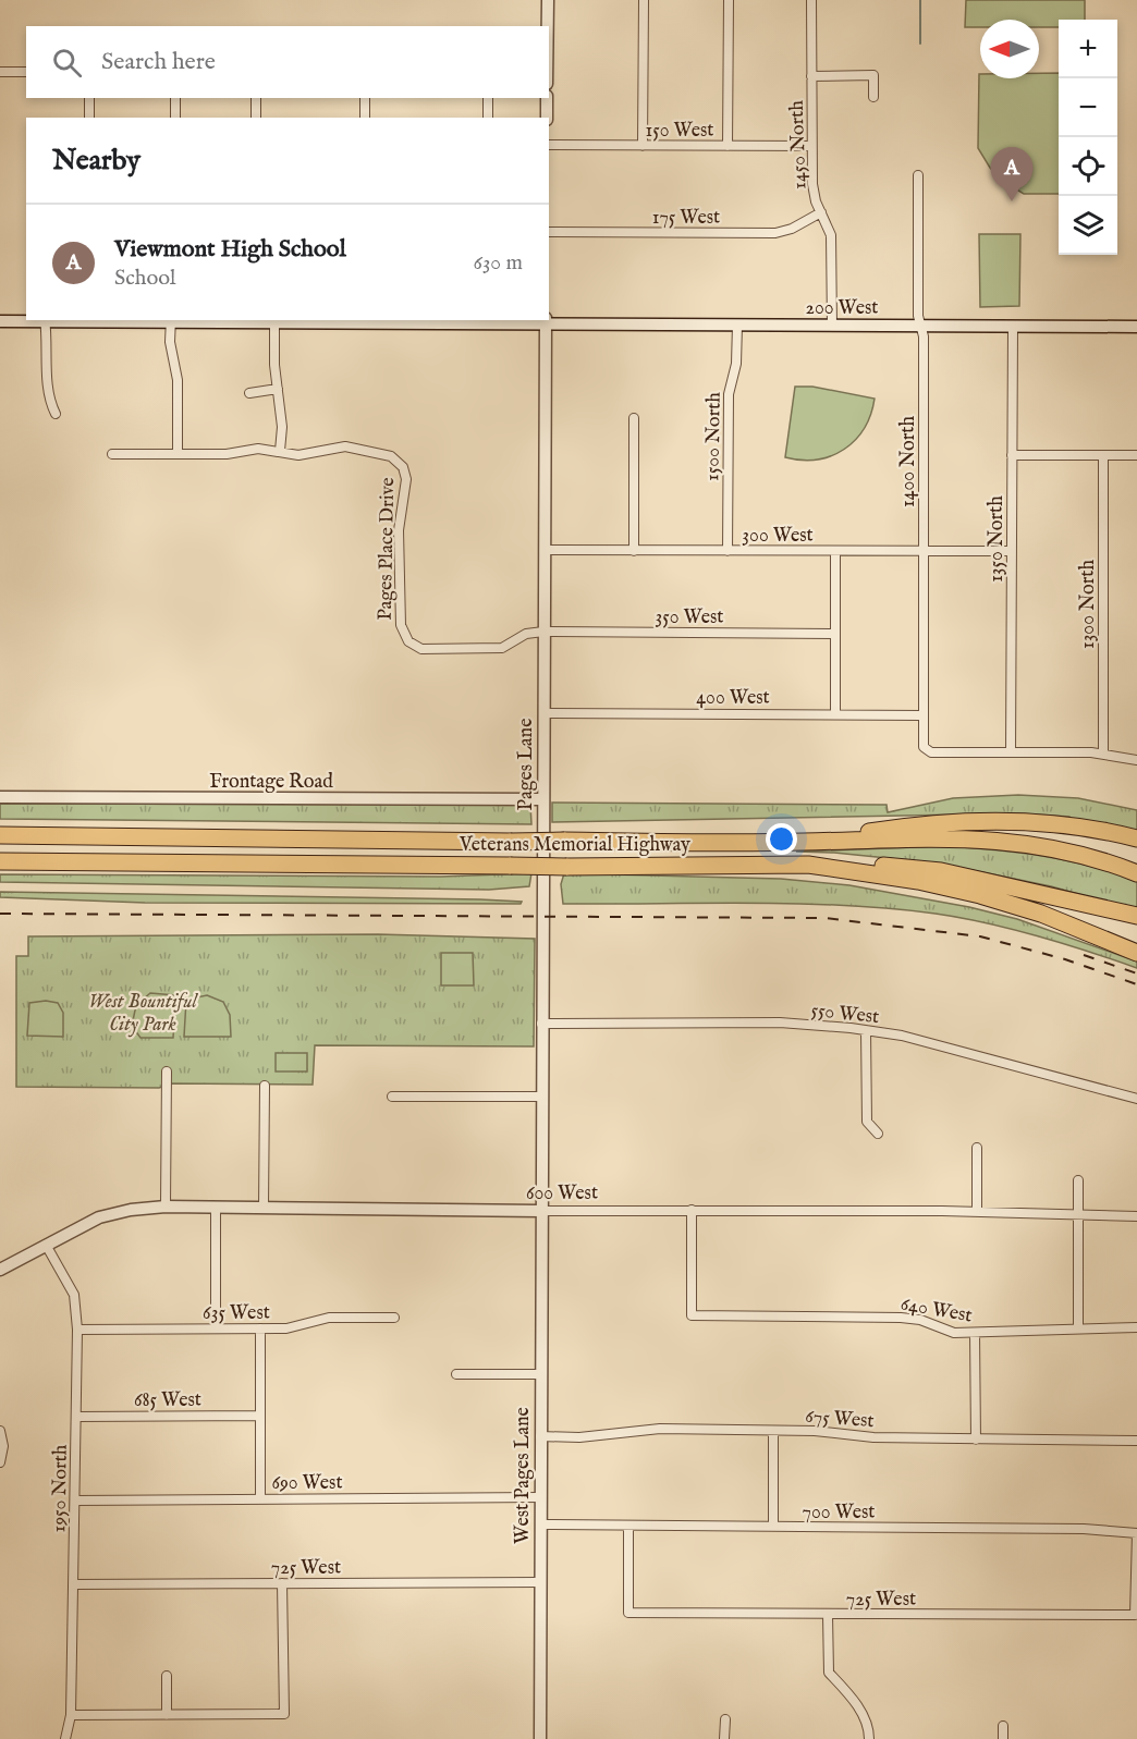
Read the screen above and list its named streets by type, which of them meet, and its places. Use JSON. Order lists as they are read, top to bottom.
{
  "streets": {
    "highway": ["Veterans Memorial Highway"],
    "street": [
      "150 West",
      "1450 North",
      "175 West",
      "200 West",
      "1500 North",
      "1400 North",
      "300 West",
      "1350 North",
      "Pages Place Drive",
      "1300 North",
      "350 West",
      "400 West",
      "Pages Lane",
      "Frontage Road",
      "550 West",
      "600 West",
      "640 West",
      "635 West",
      "685 West",
      "675 West",
      "West Pages Lane",
      "690 West",
      "1950 North",
      "700 West",
      "725 West"
    ]
  },
  "crossings": [
    ["150 West", "1450 North"],
    ["1450 North", "175 West"],
    ["1450 North", "200 West"],
    ["200 West", "1500 North"],
    ["200 West", "1400 North"],
    ["200 West", "1350 North"],
    ["200 West", "Pages Lane"],
    ["1500 North", "300 West"],
    ["1400 North", "300 West"],
    ["1400 North", "1350 North"],
    ["1400 North", "400 West"],
    ["300 West", "1350 North"],
    ["300 West", "Pages Lane"],
    ["Pages Place Drive", "350 West"],
    ["Pages Place Drive", "Pages Lane"],
    ["350 West", "Pages Lane"],
    ["400 West", "Pages Lane"],
    ["Pages Lane", "Frontage Road"],
    ["Pages Lane", "550 West"],
    ["Pages Lane", "600 West"],
    ["Pages Lane", "West Pages Lane"],
    ["600 West", "640 West"],
    ["600 West", "West Pages Lane"],
    ["600 West", "1950 North"],
    ["635 West", "1950 North"],
    ["685 West", "1950 North"],
    ["675 West", "West Pages Lane"],
    ["West Pages Lane", "690 West"],
    ["West Pages Lane", "700 West"],
    ["West Pages Lane", "725 West"],
    ["690 West", "1950 North"],
    ["1950 North", "725 West"],
    ["700 West", "725 West"]
  ],
  "parks": ["West Bountiful City Park"],
  "north": "left",
  "page": {
    "map_buttons": ["+", "−"],
    "search": "Search here",
    "heading": "Nearby",
    "pins": "A",
    "list": [
      {
        "mark": "A",
        "name": "Viewmont High School",
        "note": "School",
        "value": "630 m"
      }
    ]
  }
}
